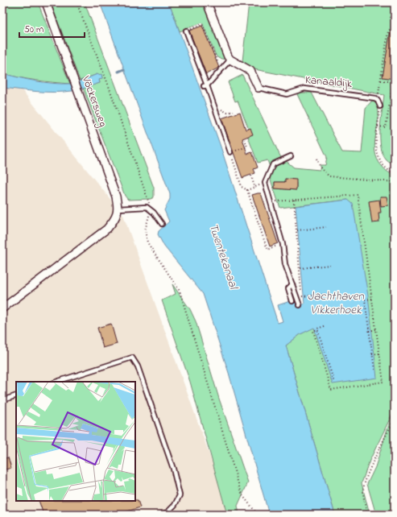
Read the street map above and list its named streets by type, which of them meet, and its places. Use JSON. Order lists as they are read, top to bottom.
{
  "streets": {
    "street": ["Kanaaldijk", "Vöckersweg"]
  },
  "water": ["Twentekanaal", "Jachthaven Vikkerhoek"],
  "scale_bar": "50 m"
}
